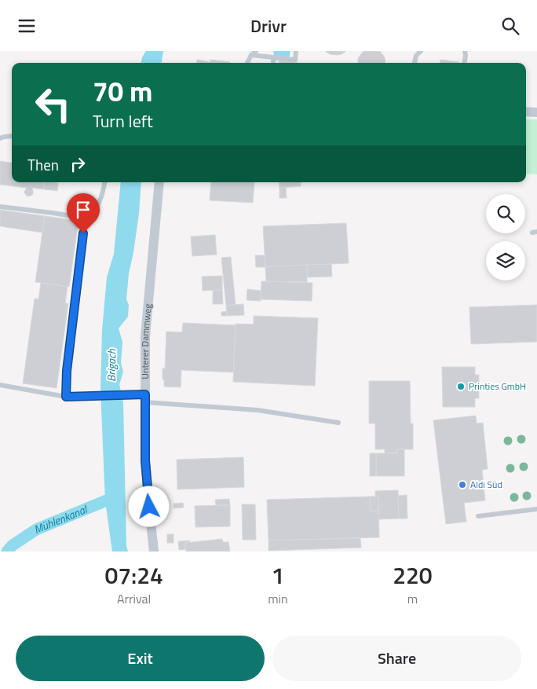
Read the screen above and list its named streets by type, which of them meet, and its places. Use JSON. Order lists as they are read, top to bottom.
{
  "streets": {
    "street": ["Unterer Dammweg"]
  },
  "water": ["Brigach", "Mühlenkanal"],
  "places": ["Printies GmbH", "Aldi Süd"],
  "page": {
    "header": "Drivr",
    "turn": ["70 m", "Turn left"],
    "then": "Then",
    "eta": [
      "07:24",
      "Arrival",
      "1",
      "min",
      "220",
      "m"
    ],
    "buttons": ["Exit", "Share"]
  }
}
